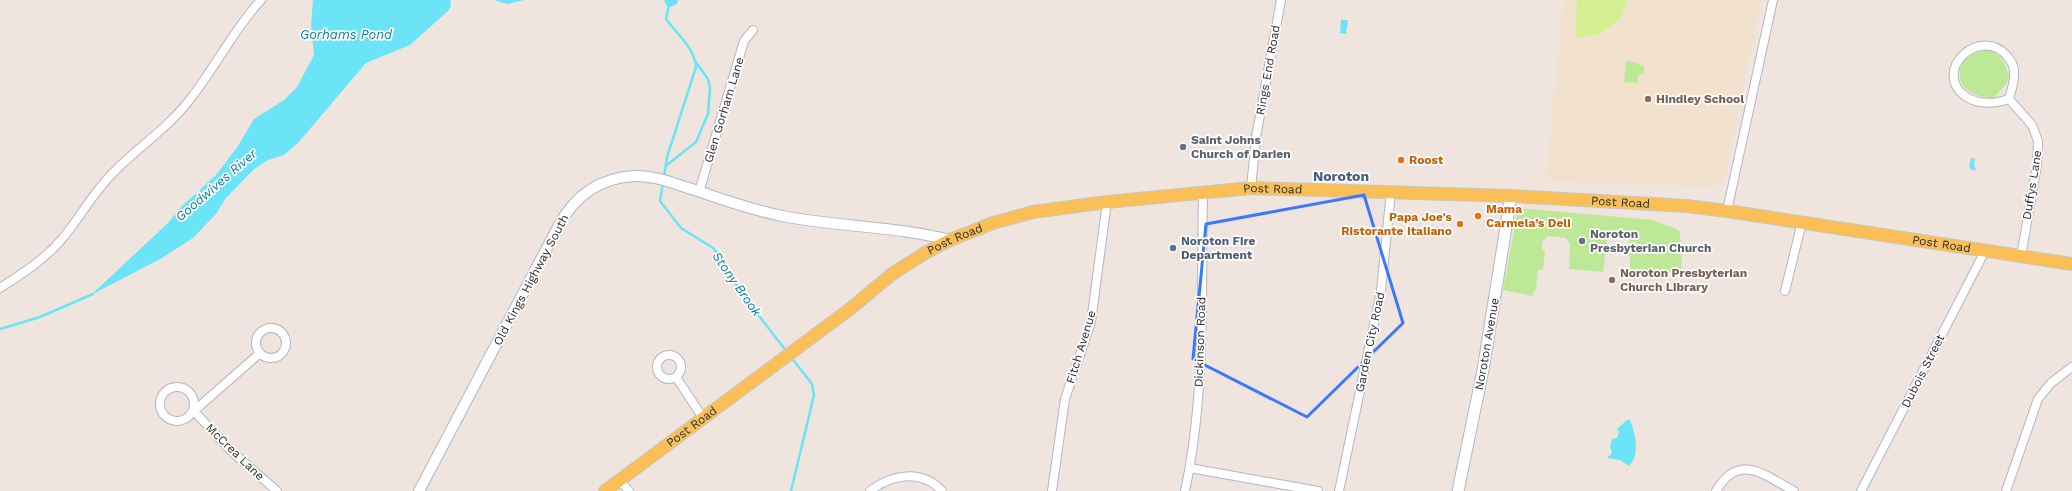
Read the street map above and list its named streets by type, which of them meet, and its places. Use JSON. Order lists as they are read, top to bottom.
{
  "streets": {
    "main road": ["Post Road", "Noroton Avenue"],
    "street": [
      "Rings End Road",
      "Glen Gorham Lane",
      "Duffys Lane",
      "Old Kings Highway South",
      "Dickinson Road",
      "Garden City Road",
      "Fitch Avenue",
      "Dubois Street",
      "McCrea Lane"
    ]
  },
  "crossings": [
    ["Rings End Road", "Post Road"],
    ["Glen Gorham Lane", "Old Kings Highway South"],
    ["Duffys Lane", "Post Road"],
    ["Post Road", "Old Kings Highway South"],
    ["Post Road", "Dickinson Road"],
    ["Post Road", "Garden City Road"],
    ["Post Road", "Noroton Avenue"],
    ["Post Road", "Fitch Avenue"],
    ["Post Road", "Dubois Street"]
  ],
  "districts": ["Noroton"],
  "water": ["Gorhams Pond", "Goodwives River", "Stony Brook"],
  "places": [
    "Hindley School",
    "Saint Johns Church of Darien",
    "Roost",
    "Mama Carmela’s Deli",
    "Papa Joe's Ristorante Italiano",
    "Noroton Presbyterian Church",
    "Noroton Fire Department",
    "Noroton Presbyterian Church Library"
  ]
}
